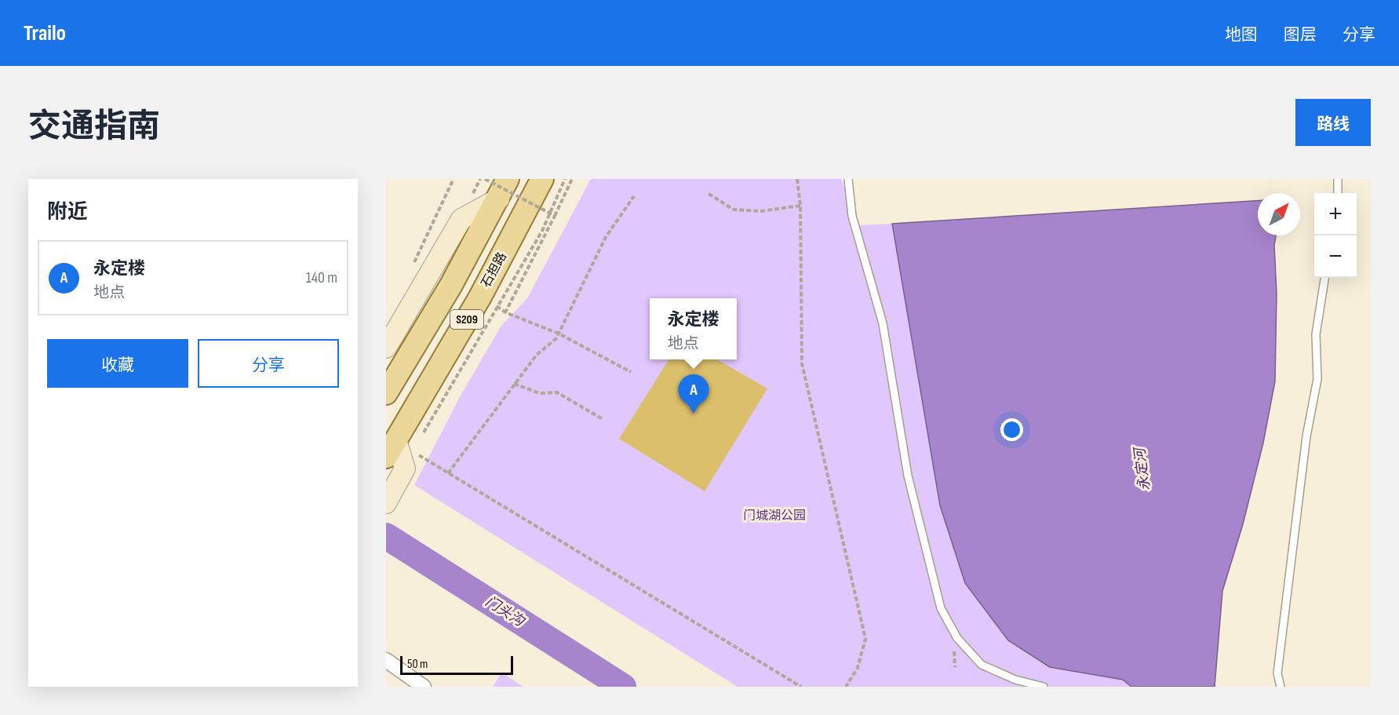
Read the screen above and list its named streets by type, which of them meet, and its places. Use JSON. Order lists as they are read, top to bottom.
{
  "streets": {
    "main road": ["石担路", "S209"]
  },
  "water": ["永定河", "门头沟"],
  "parks": ["门城湖公园"],
  "scale_bar": "50 m",
  "north": "top right",
  "page": {
    "header": "Trailo",
    "nav": ["地图", "图层", "分享"],
    "title": "交通指南",
    "buttons": [
      "路线",
      ["收藏", "分享"]
    ],
    "heading": "附近",
    "map_buttons": ["+", "−"],
    "list": [
      {
        "mark": "A",
        "name": "永定楼",
        "note": "地点",
        "value": "140 m"
      }
    ],
    "popup": ["永定楼", "地点"],
    "pins": "A",
    "scale": "50 m"
  }
}
